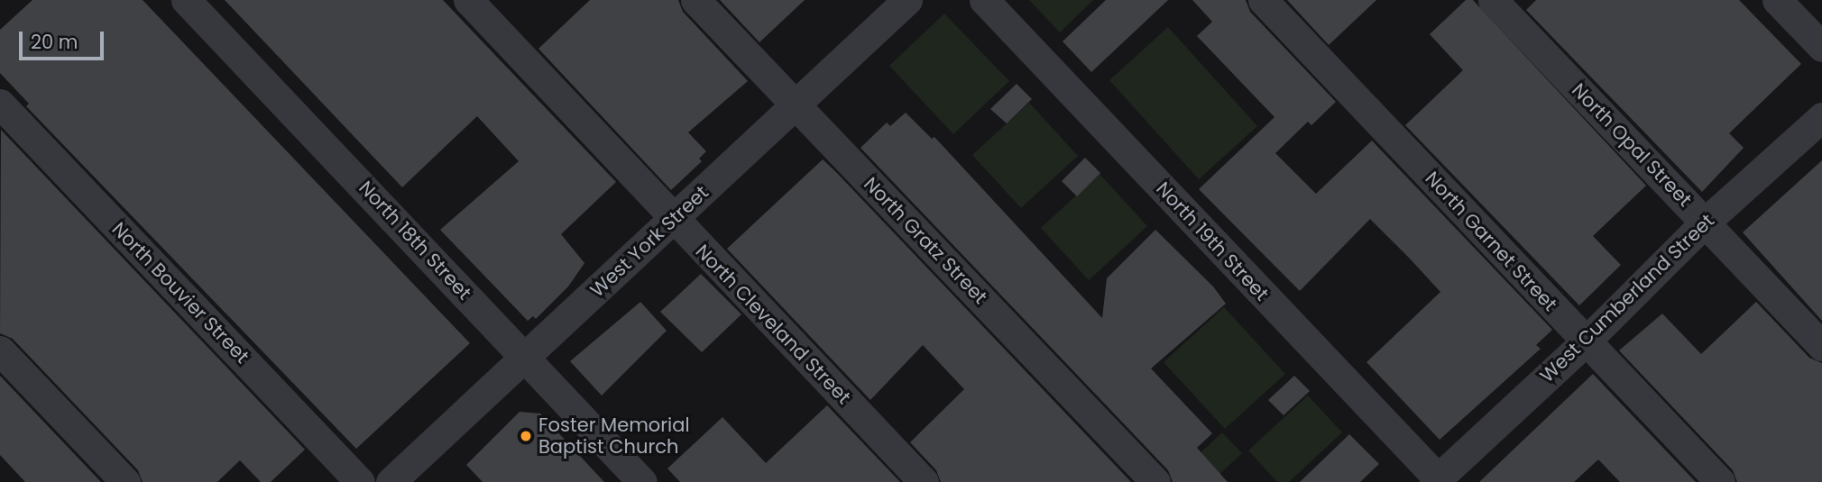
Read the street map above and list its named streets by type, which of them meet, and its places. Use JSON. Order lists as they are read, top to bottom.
{
  "streets": {
    "street": [
      "North Opal Street",
      "North 18th Street",
      "North Gratz Street",
      "West York Street",
      "North 19th Street",
      "North Garnet Street",
      "North Bouvier Street",
      "West Cumberland Street",
      "North Cleveland Street"
    ]
  },
  "crossings": [
    ["North Opal Street", "West Cumberland Street"],
    ["North 18th Street", "West York Street"],
    ["North Gratz Street", "West York Street"],
    ["West York Street", "North Cleveland Street"],
    ["North 19th Street", "West Cumberland Street"],
    ["North Garnet Street", "West Cumberland Street"]
  ],
  "places": ["Foster Memorial Baptist Church"],
  "scale_bar": "20 m"
}
